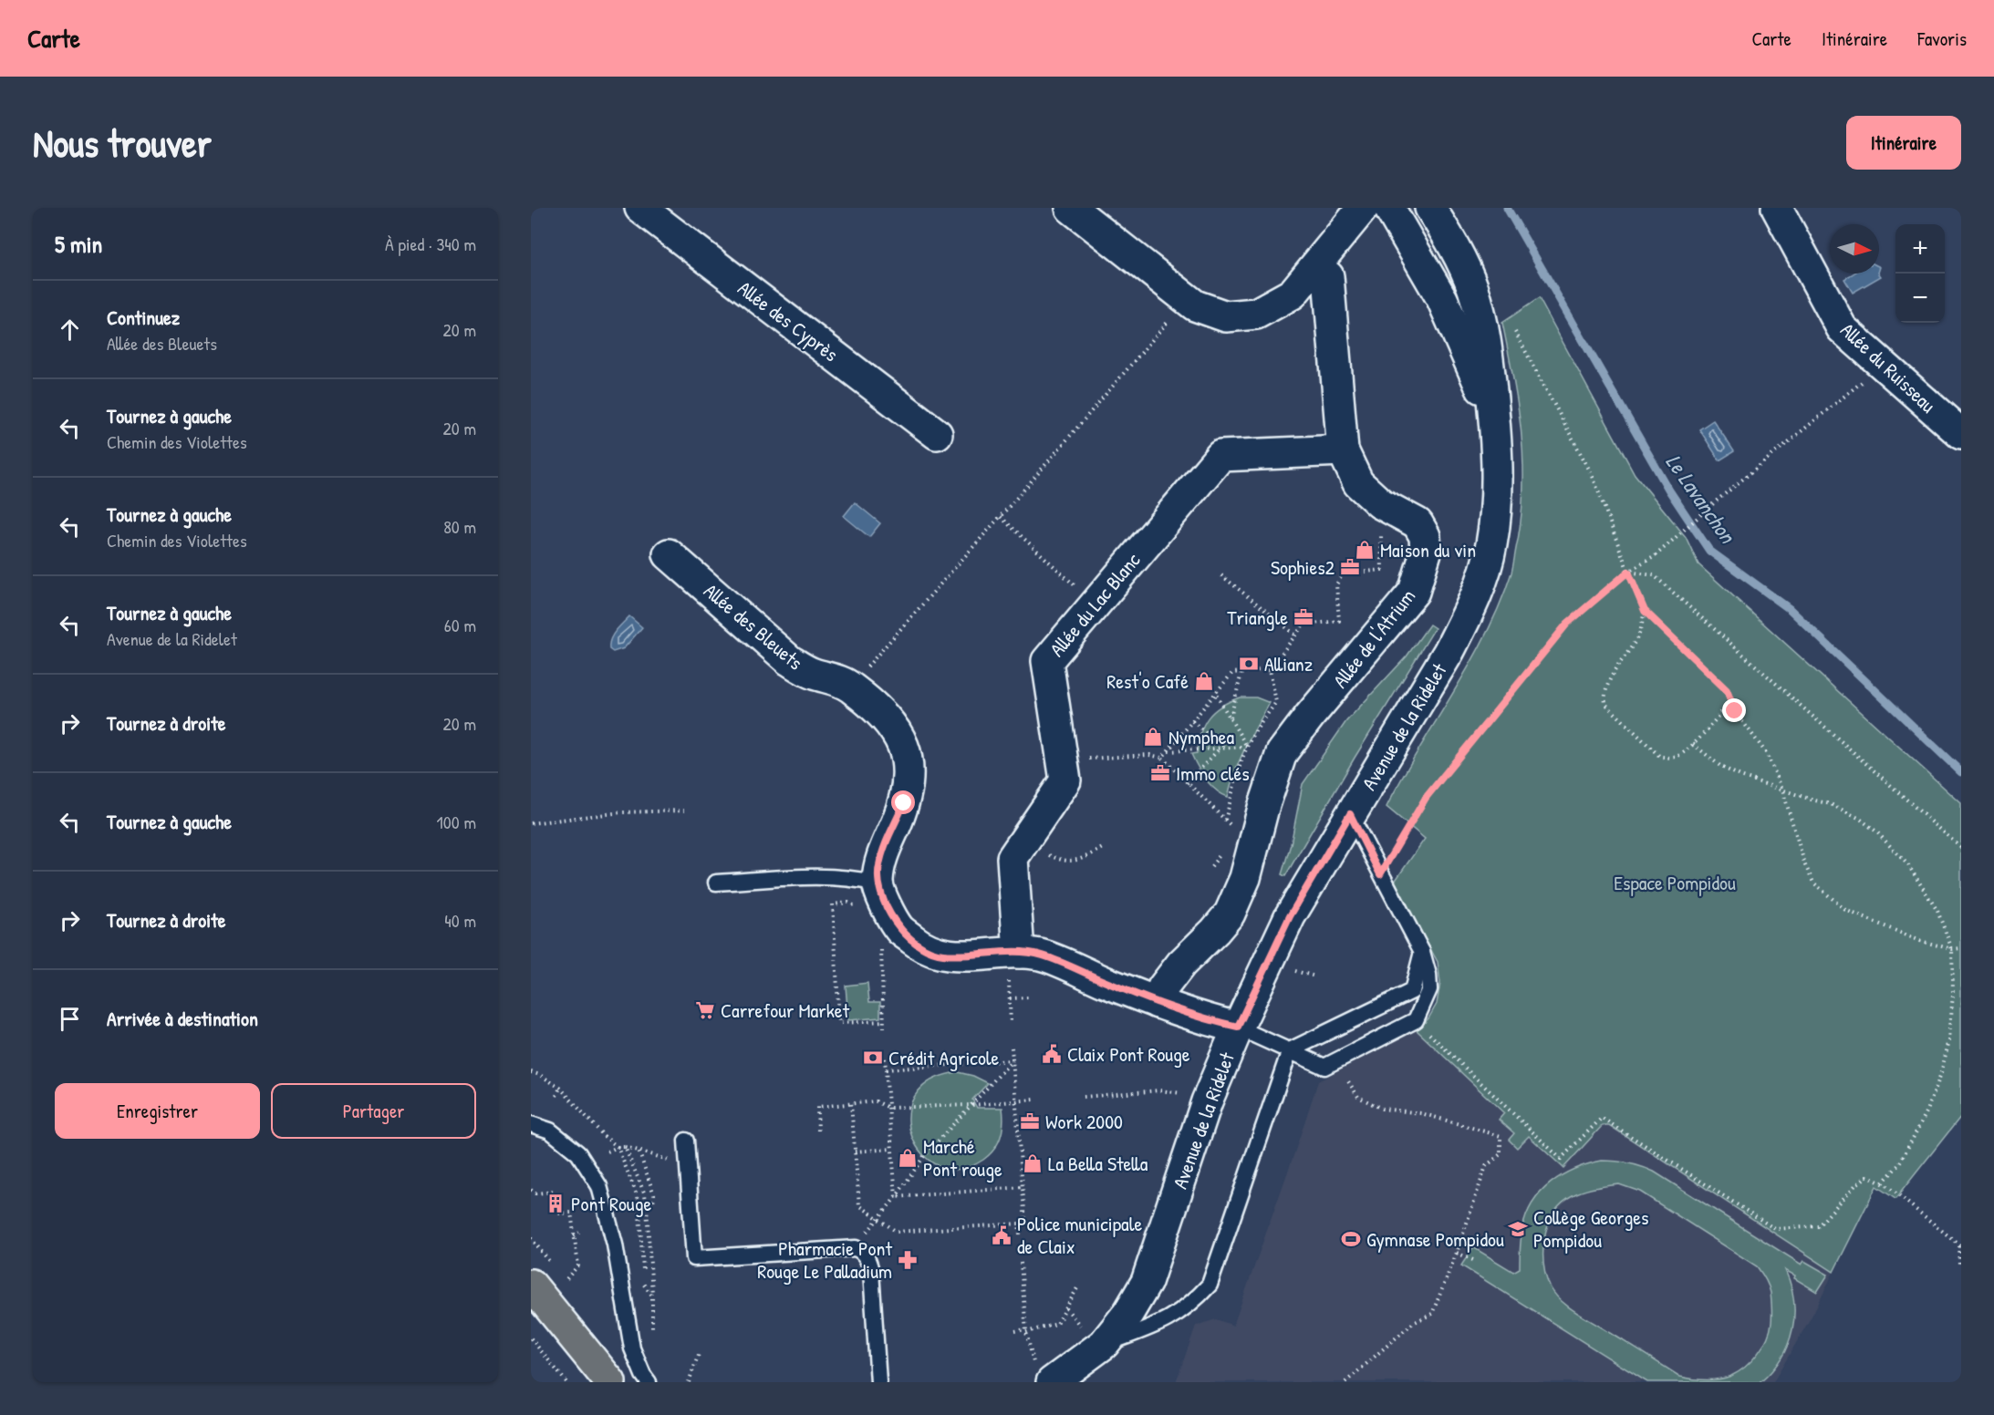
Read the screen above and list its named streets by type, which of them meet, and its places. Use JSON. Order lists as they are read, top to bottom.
{
  "streets": {
    "street": [
      "Allée des Cyprès",
      "Allée du Ruisseau",
      "Allée du Lac Blanc",
      "Allée des Bleuets",
      "Allée de l'Atrium",
      "Avenue de la Ridelet"
    ]
  },
  "crossings": [
    ["Allée du Lac Blanc", "Allée de l'Atrium"]
  ],
  "water": ["Le Lavanchon"],
  "parks": ["Espace Pompidou"],
  "places": {
    "shop": [
      "Maison du vin",
      "Rest'o Café",
      "Nymphea",
      "Marché Pont rouge",
      "La Bella Stella"
    ],
    "office": [
      "Sophies2",
      "Triangle",
      "Immo clés",
      "Work 2000"
    ],
    "bank": ["Allianz", "Crédit Agricole"],
    "supermarket": ["Carrefour Market"],
    "public building": ["Claix Pont Rouge", "Police municipale de Claix"],
    "building": ["Pont Rouge"],
    "school or university": ["Collège Georges Pompidou"],
    "sports": ["Gymnase Pompidou"],
    "pharmacy": ["Pharmacie Pont Rouge Le Palladium"]
  },
  "north": "right",
  "page": {
    "header": "Carte",
    "nav": ["Carte", "Itinéraire", "Favoris"],
    "buttons": [
      "Itinéraire",
      ["Enregistrer", "Partager"]
    ],
    "title": "Nous trouver",
    "heading": ["5 min", "À pied · 340 m"],
    "map_buttons": ["+", "−"],
    "list": [
      ["Continuez", "Allée des Bleuets", "20 m"],
      ["Tournez à gauche", "Chemin des Violettes", "20 m"],
      ["Tournez à gauche", "Chemin des Violettes", "80 m"],
      ["Tournez à gauche", "Avenue de la Ridelet", "60 m"],
      ["Tournez à droite", "20 m"],
      ["Tournez à gauche", "100 m"],
      ["Tournez à droite", "40 m"],
      "Arrivée à destination"
    ]
  }
}
